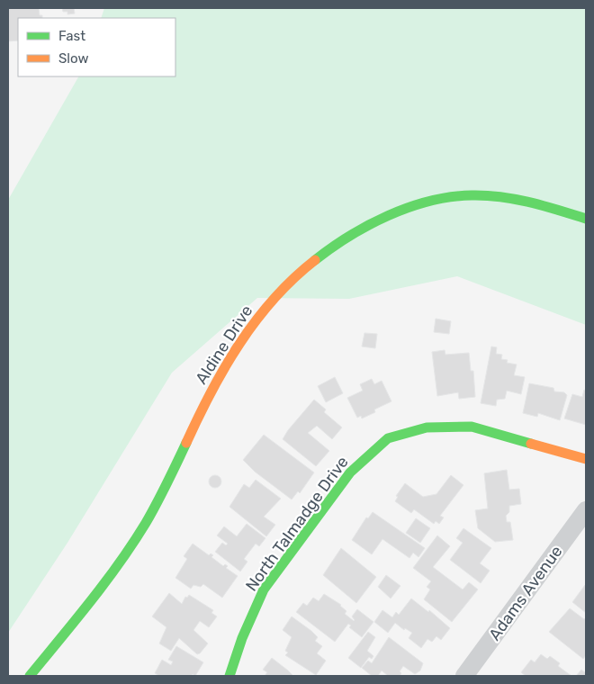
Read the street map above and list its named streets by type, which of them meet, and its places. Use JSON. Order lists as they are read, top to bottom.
{
  "streets": {
    "main road": ["Aldine Drive", "North Talmadge Drive"],
    "street": ["Adams Avenue"]
  },
  "legend": ["Fast", "Slow"]
}
